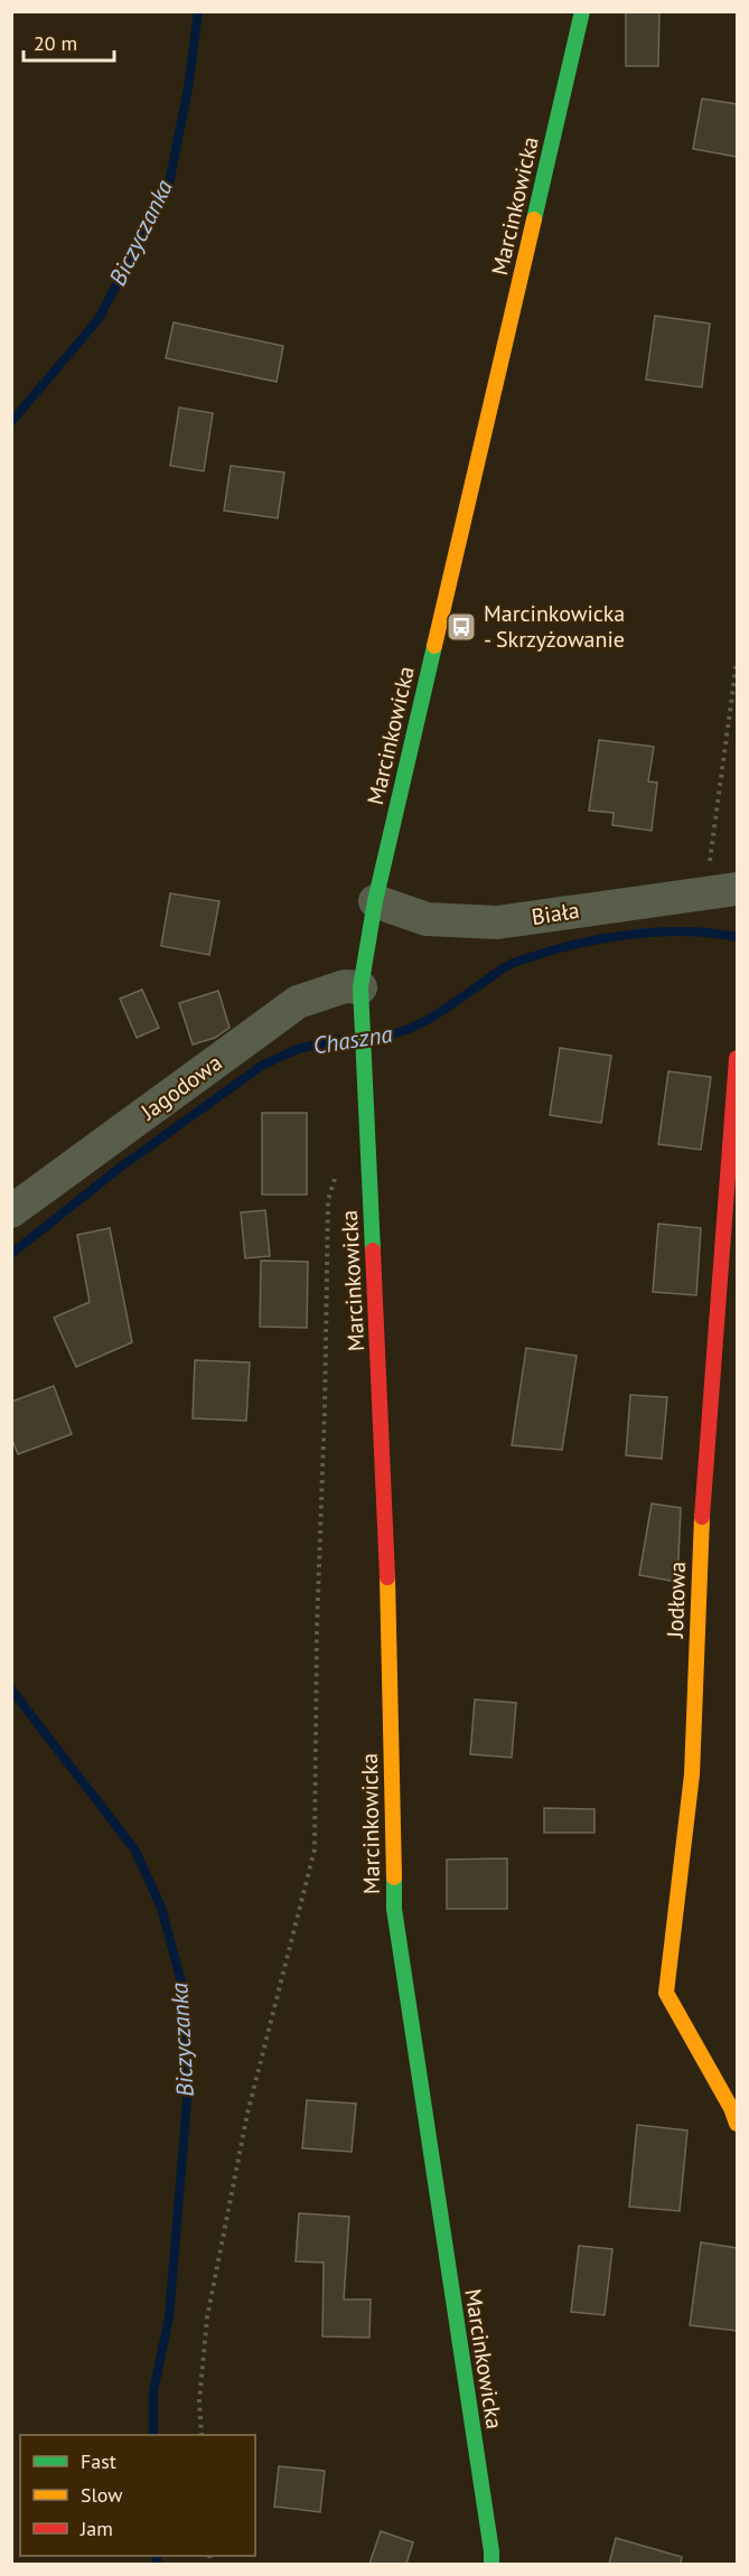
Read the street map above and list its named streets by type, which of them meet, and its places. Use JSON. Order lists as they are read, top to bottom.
{
  "streets": {
    "street": [
      "Marcinkowicka",
      "Biała",
      "Jagodowa",
      "Jodłowa"
    ]
  },
  "crossings": [
    ["Marcinkowicka", "Biała"],
    ["Marcinkowicka", "Jagodowa"]
  ],
  "water": ["Biczyczanka", "Chaszna"],
  "places": {
    "bus stop": ["Marcinkowicka - Skrzyżowanie"]
  },
  "legend": ["Fast", "Slow", "Jam"],
  "scale_bar": "20 m"
}
